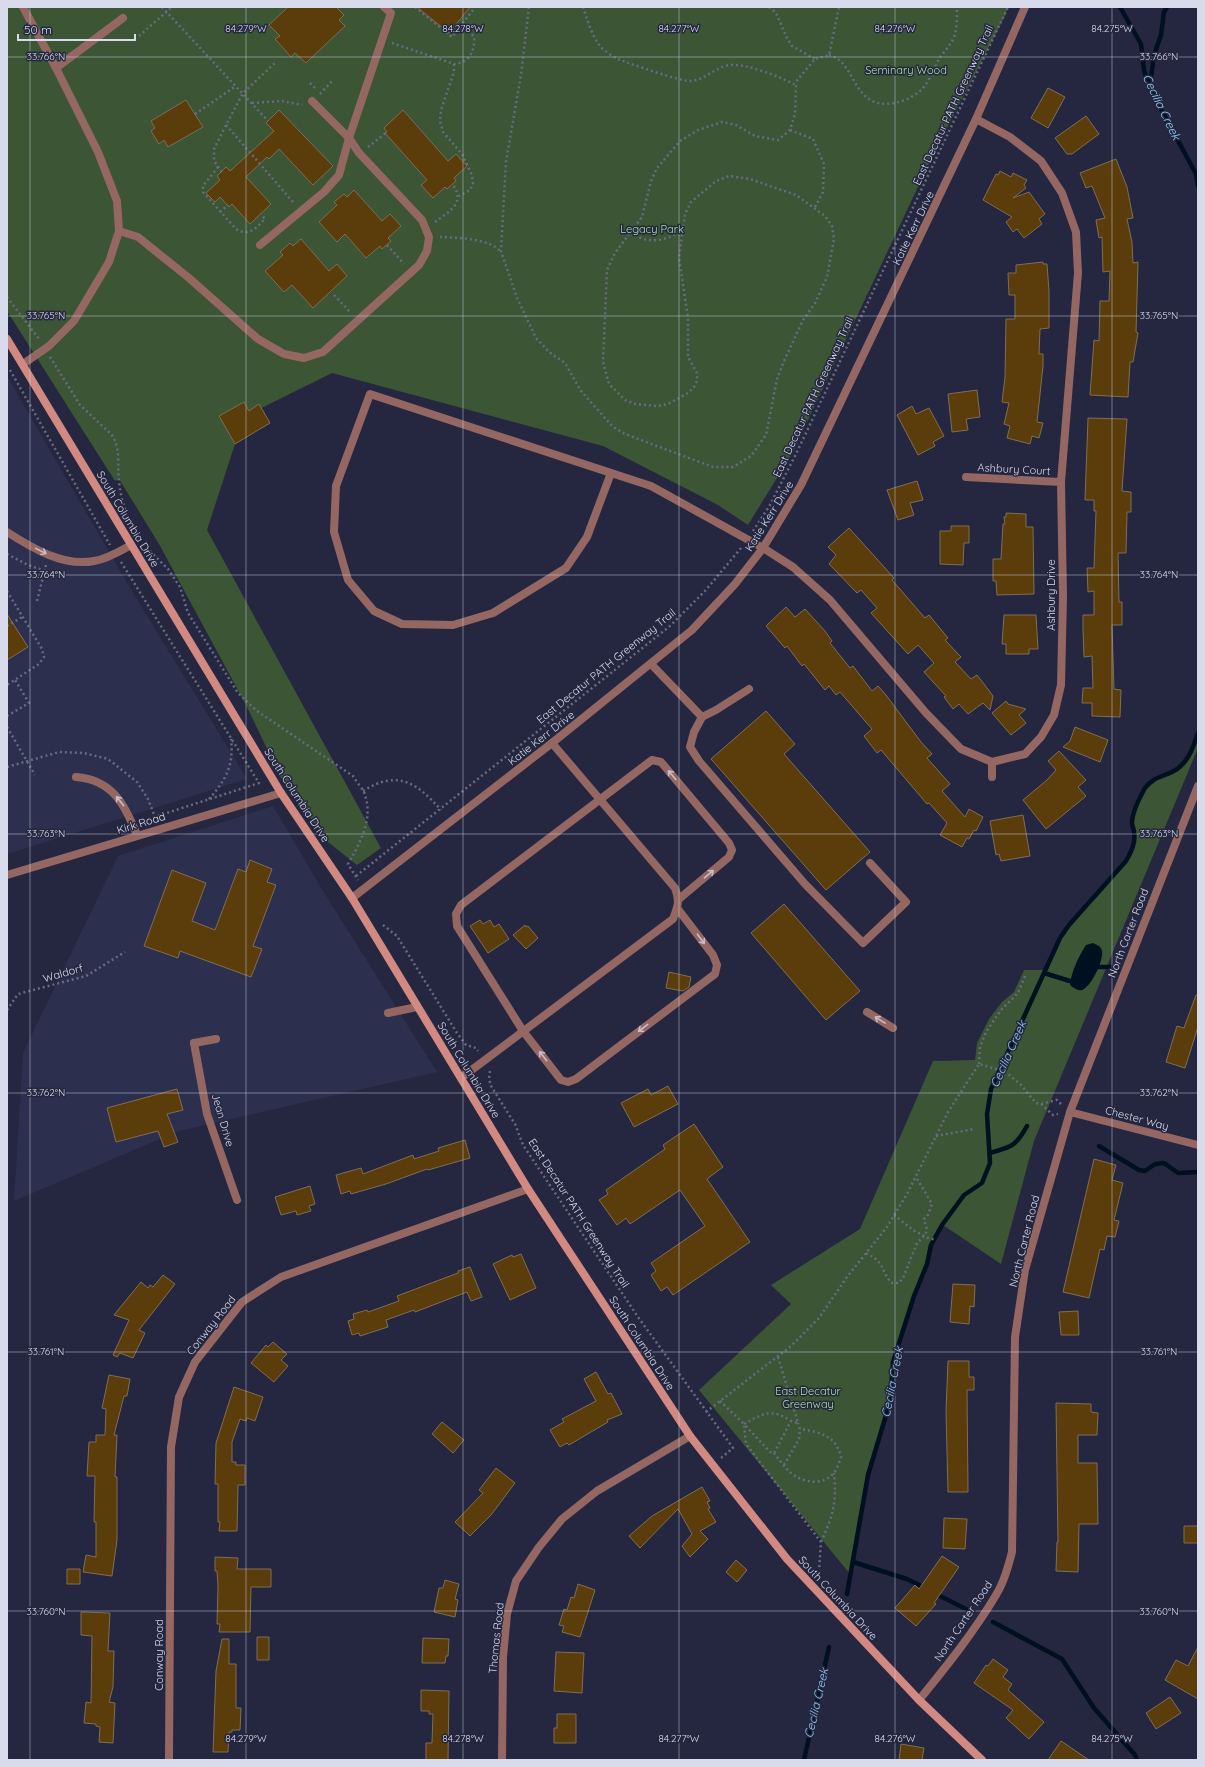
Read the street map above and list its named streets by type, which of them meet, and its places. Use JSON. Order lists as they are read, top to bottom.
{
  "streets": {
    "main road": ["South Columbia Drive"],
    "street": [
      "Katie Kerr Drive",
      "Ashbury Court",
      "Ashbury Drive",
      "Kirk Road",
      "North Carter Road",
      "Chester Way",
      "Jean Drive",
      "Conway Road",
      "Thomas Road"
    ],
    "path": ["East Decatur PATH Greenway Trail", "Waldorf"]
  },
  "crossings": [
    ["East Decatur PATH Greenway Trail", "South Columbia Drive"],
    ["Katie Kerr Drive", "South Columbia Drive"],
    ["Katie Kerr Drive", "Ashbury Drive"],
    ["Ashbury Court", "Ashbury Drive"],
    ["South Columbia Drive", "Kirk Road"],
    ["South Columbia Drive", "North Carter Road"],
    ["South Columbia Drive", "Conway Road"],
    ["South Columbia Drive", "Thomas Road"],
    ["North Carter Road", "Chester Way"]
  ],
  "water": ["Cecilia Creek"],
  "parks": ["Seminary Wood", "Legacy Park", "East Decatur Greenway"],
  "scale_bar": "50 m",
  "coordinates": [
    "84.279°W",
    "84.278°W",
    "84.277°W",
    "84.276°W",
    "84.275°W",
    "33.766°N",
    "33.765°N",
    "33.764°N",
    "33.763°N",
    "33.762°N",
    "33.761°N",
    "33.760°N"
  ]
}
